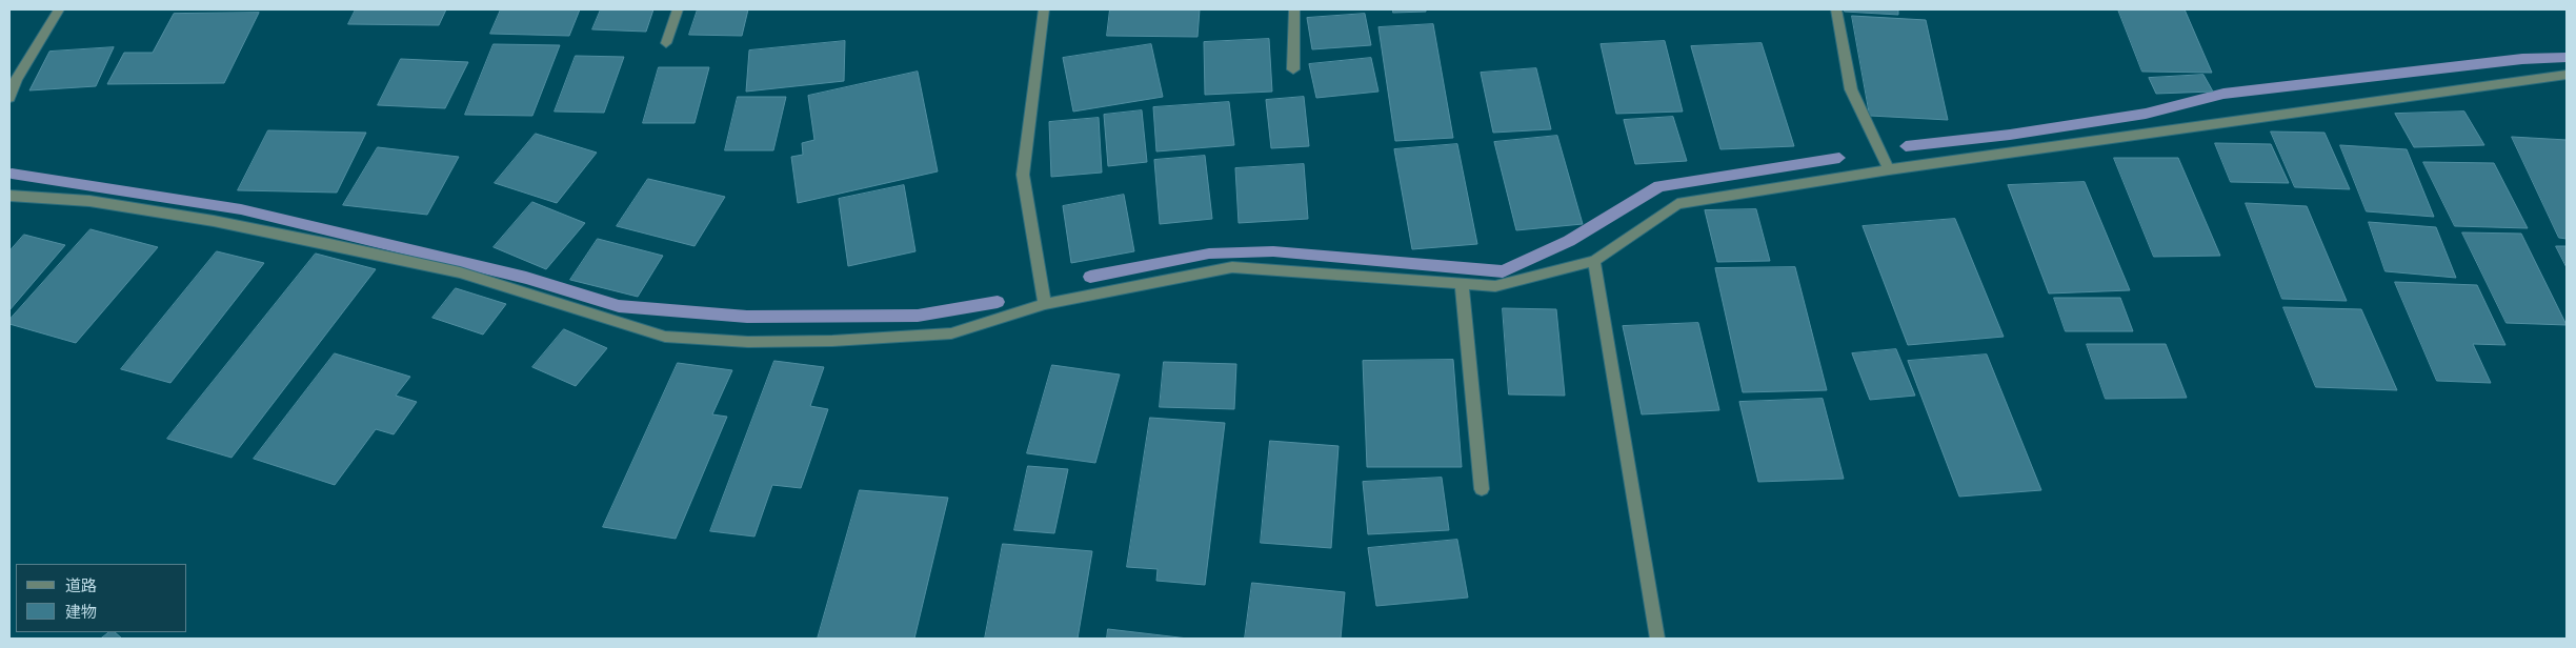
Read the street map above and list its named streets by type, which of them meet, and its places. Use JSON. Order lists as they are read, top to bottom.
{
  "legend": ["道路", "建物"]
}
